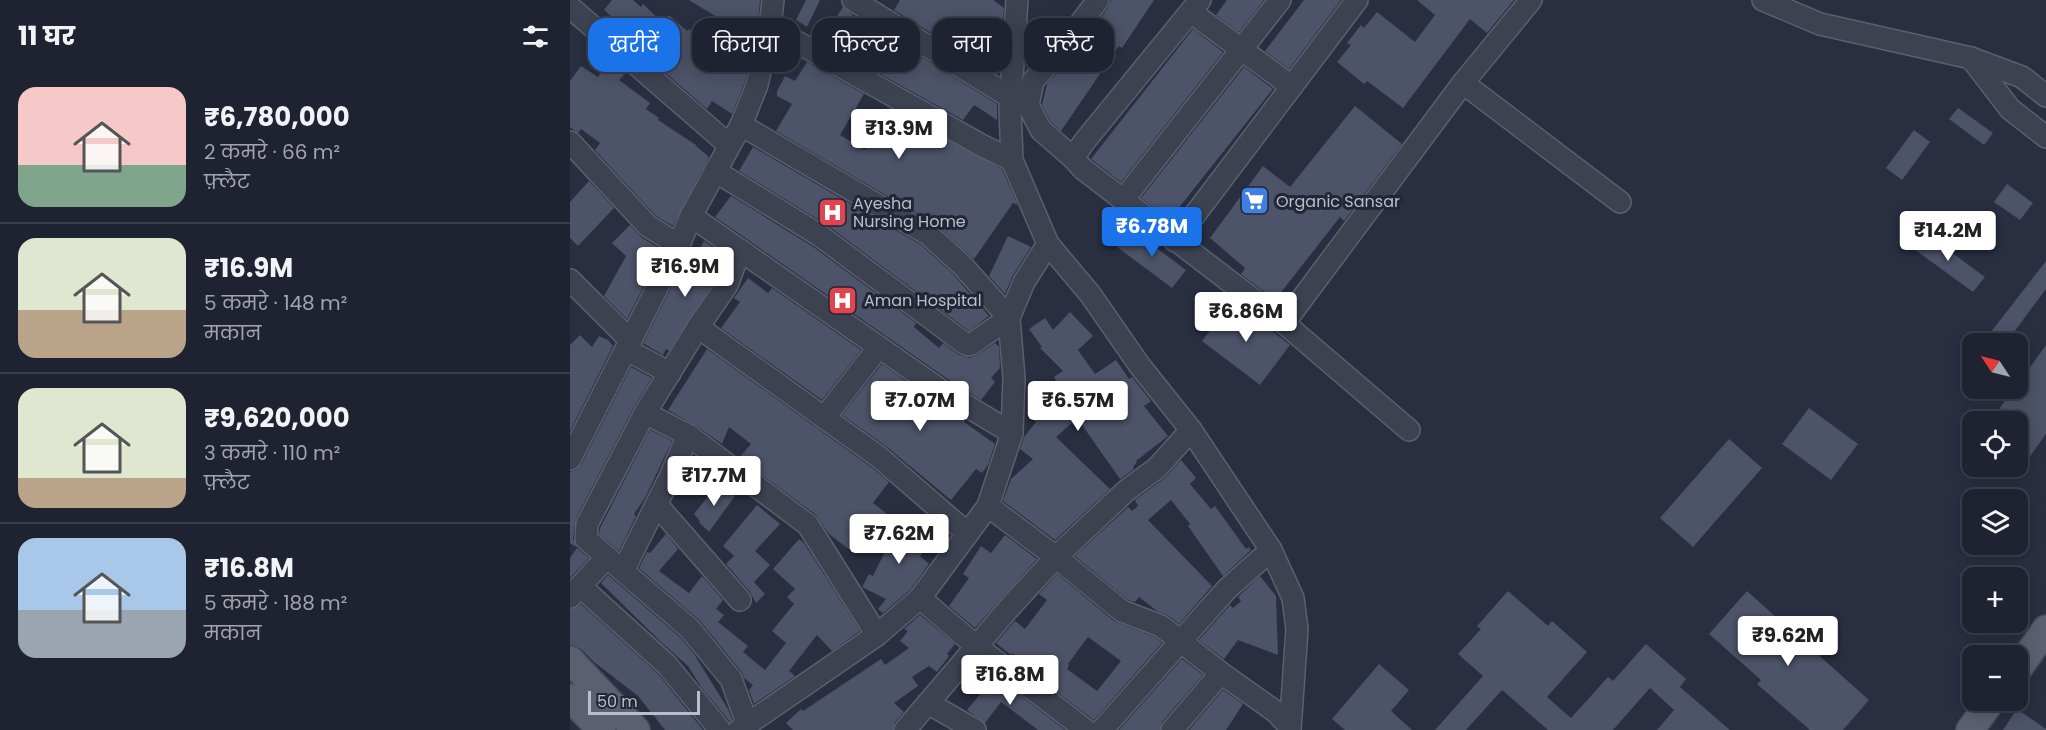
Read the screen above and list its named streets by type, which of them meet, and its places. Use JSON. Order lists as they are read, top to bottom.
{
  "places": {
    "supermarket": ["Organic Sansar"],
    "hospital": ["Ayesha Nursing Home", "Aman Hospital"]
  },
  "scale_bar": "50 m",
  "north": "top left",
  "page": {
    "heading": "11 घर",
    "chip": [
      "खरीदें",
      "किराया",
      "फ़िल्टर",
      "नया",
      "फ़्लैट"
    ],
    "list": [
      {
        "name": "₹6,780,000",
        "note": "2 कमरे · 66 m² · फ़्लैट"
      },
      {
        "name": "₹16.9M",
        "note": "5 कमरे · 148 m² · मकान"
      },
      {
        "name": "₹9,620,000",
        "note": "3 कमरे · 110 m² · फ़्लैट"
      },
      {
        "name": "₹16.8M",
        "note": "5 कमरे · 188 m² · मकान"
      }
    ],
    "price": [
      "₹13.9M",
      "₹6.78M",
      "₹14.2M",
      "₹16.9M",
      "₹6.86M",
      "₹7.07M",
      "₹6.57M",
      "₹17.7M",
      "₹7.62M",
      "₹9.62M",
      "₹16.8M"
    ],
    "map_buttons": ["+", "−"],
    "scale": "50 m"
  }
}
